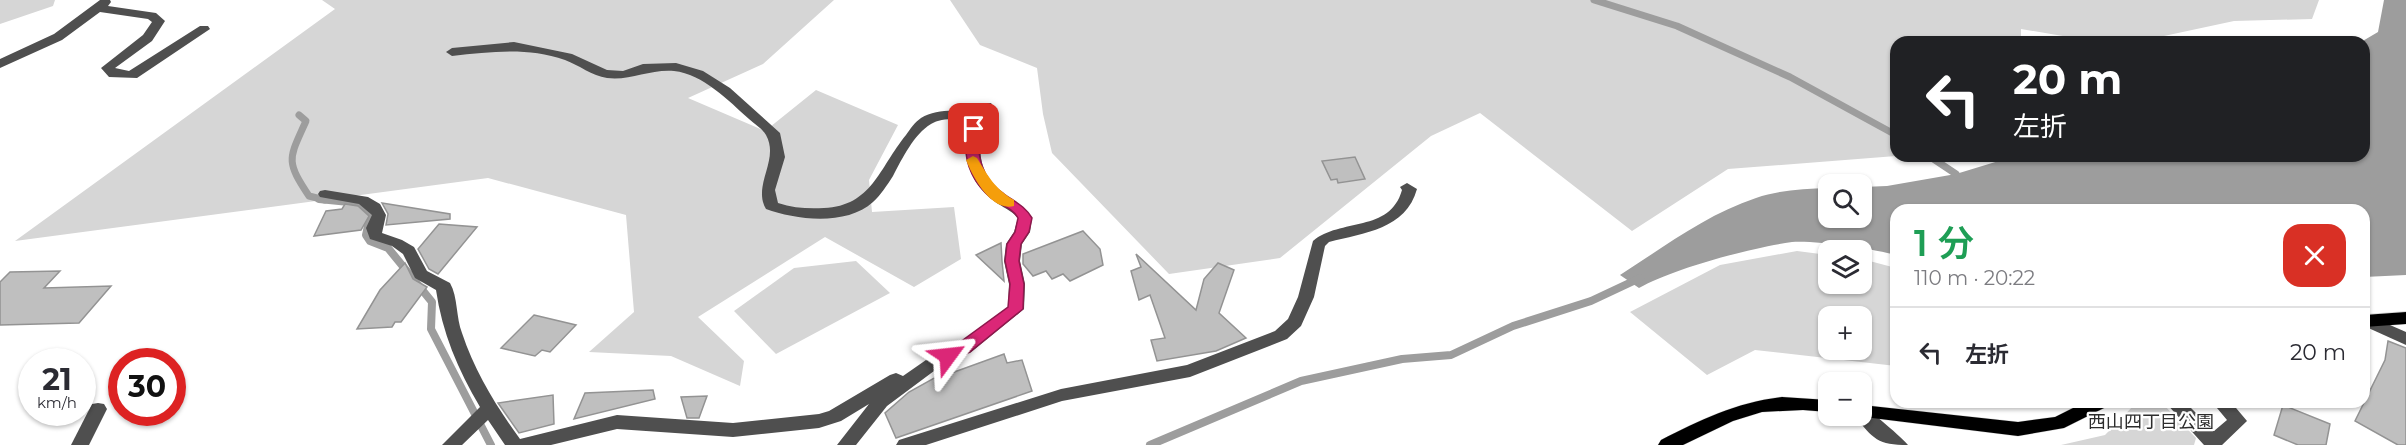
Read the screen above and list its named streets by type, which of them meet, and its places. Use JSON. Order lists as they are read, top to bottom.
{
  "parks": ["西山四丁目公園"],
  "page": {
    "turn": ["20 m", "左折"],
    "map_buttons": ["+", "−"],
    "heading": ["1 分", "110 m · 20:22"],
    "list": [
      {
        "name": "左折",
        "value": "20 m"
      }
    ],
    "speed": "21 km/h",
    "limit": "30"
  }
}
